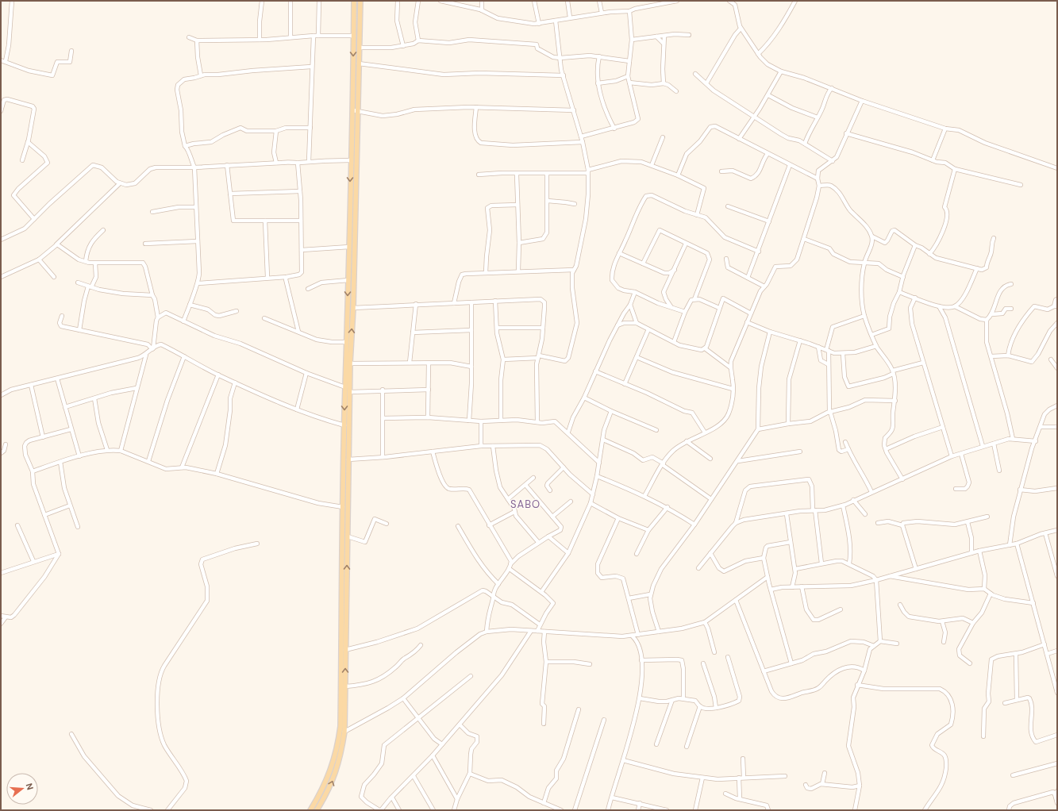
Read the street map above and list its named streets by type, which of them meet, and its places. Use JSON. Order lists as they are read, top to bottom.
{
  "districts": ["SABO"],
  "north": "right"
}
